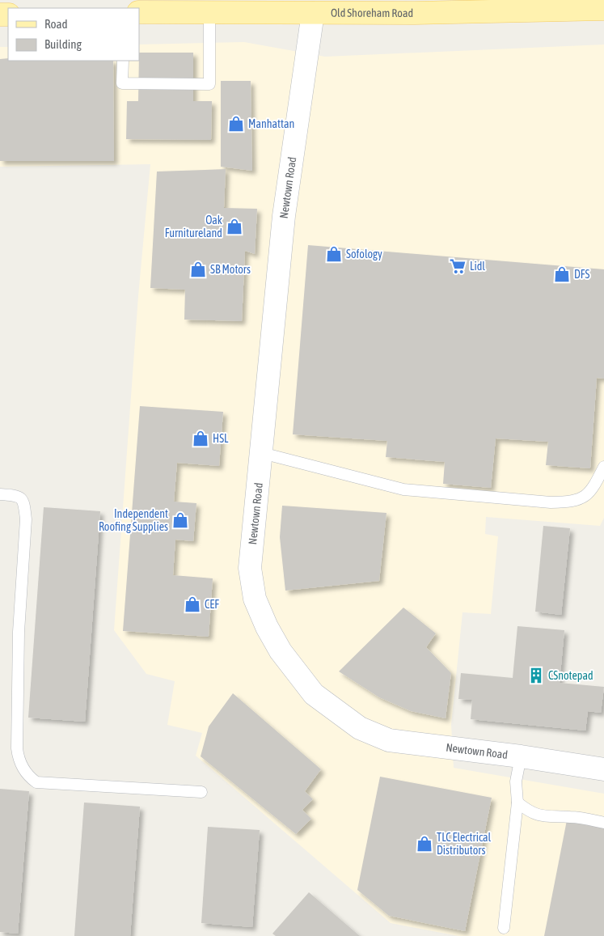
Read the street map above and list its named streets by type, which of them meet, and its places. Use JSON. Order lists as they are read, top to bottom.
{
  "streets": {
    "main road": ["Old Shoreham Road"],
    "street": ["Newtown Road"]
  },
  "crossings": [
    ["Old Shoreham Road", "Newtown Road"]
  ],
  "places": {
    "shop": [
      "Manhattan",
      "Oak Furnitureland",
      "Sofology",
      "SB Motors",
      "DFS",
      "HSL",
      "Independent Roofing Supplies",
      "CEF",
      "TLC Electrical Distributors"
    ],
    "supermarket": ["Lidl"],
    "building": ["CSnotepad"]
  },
  "legend": ["Road", "Building"]
}
